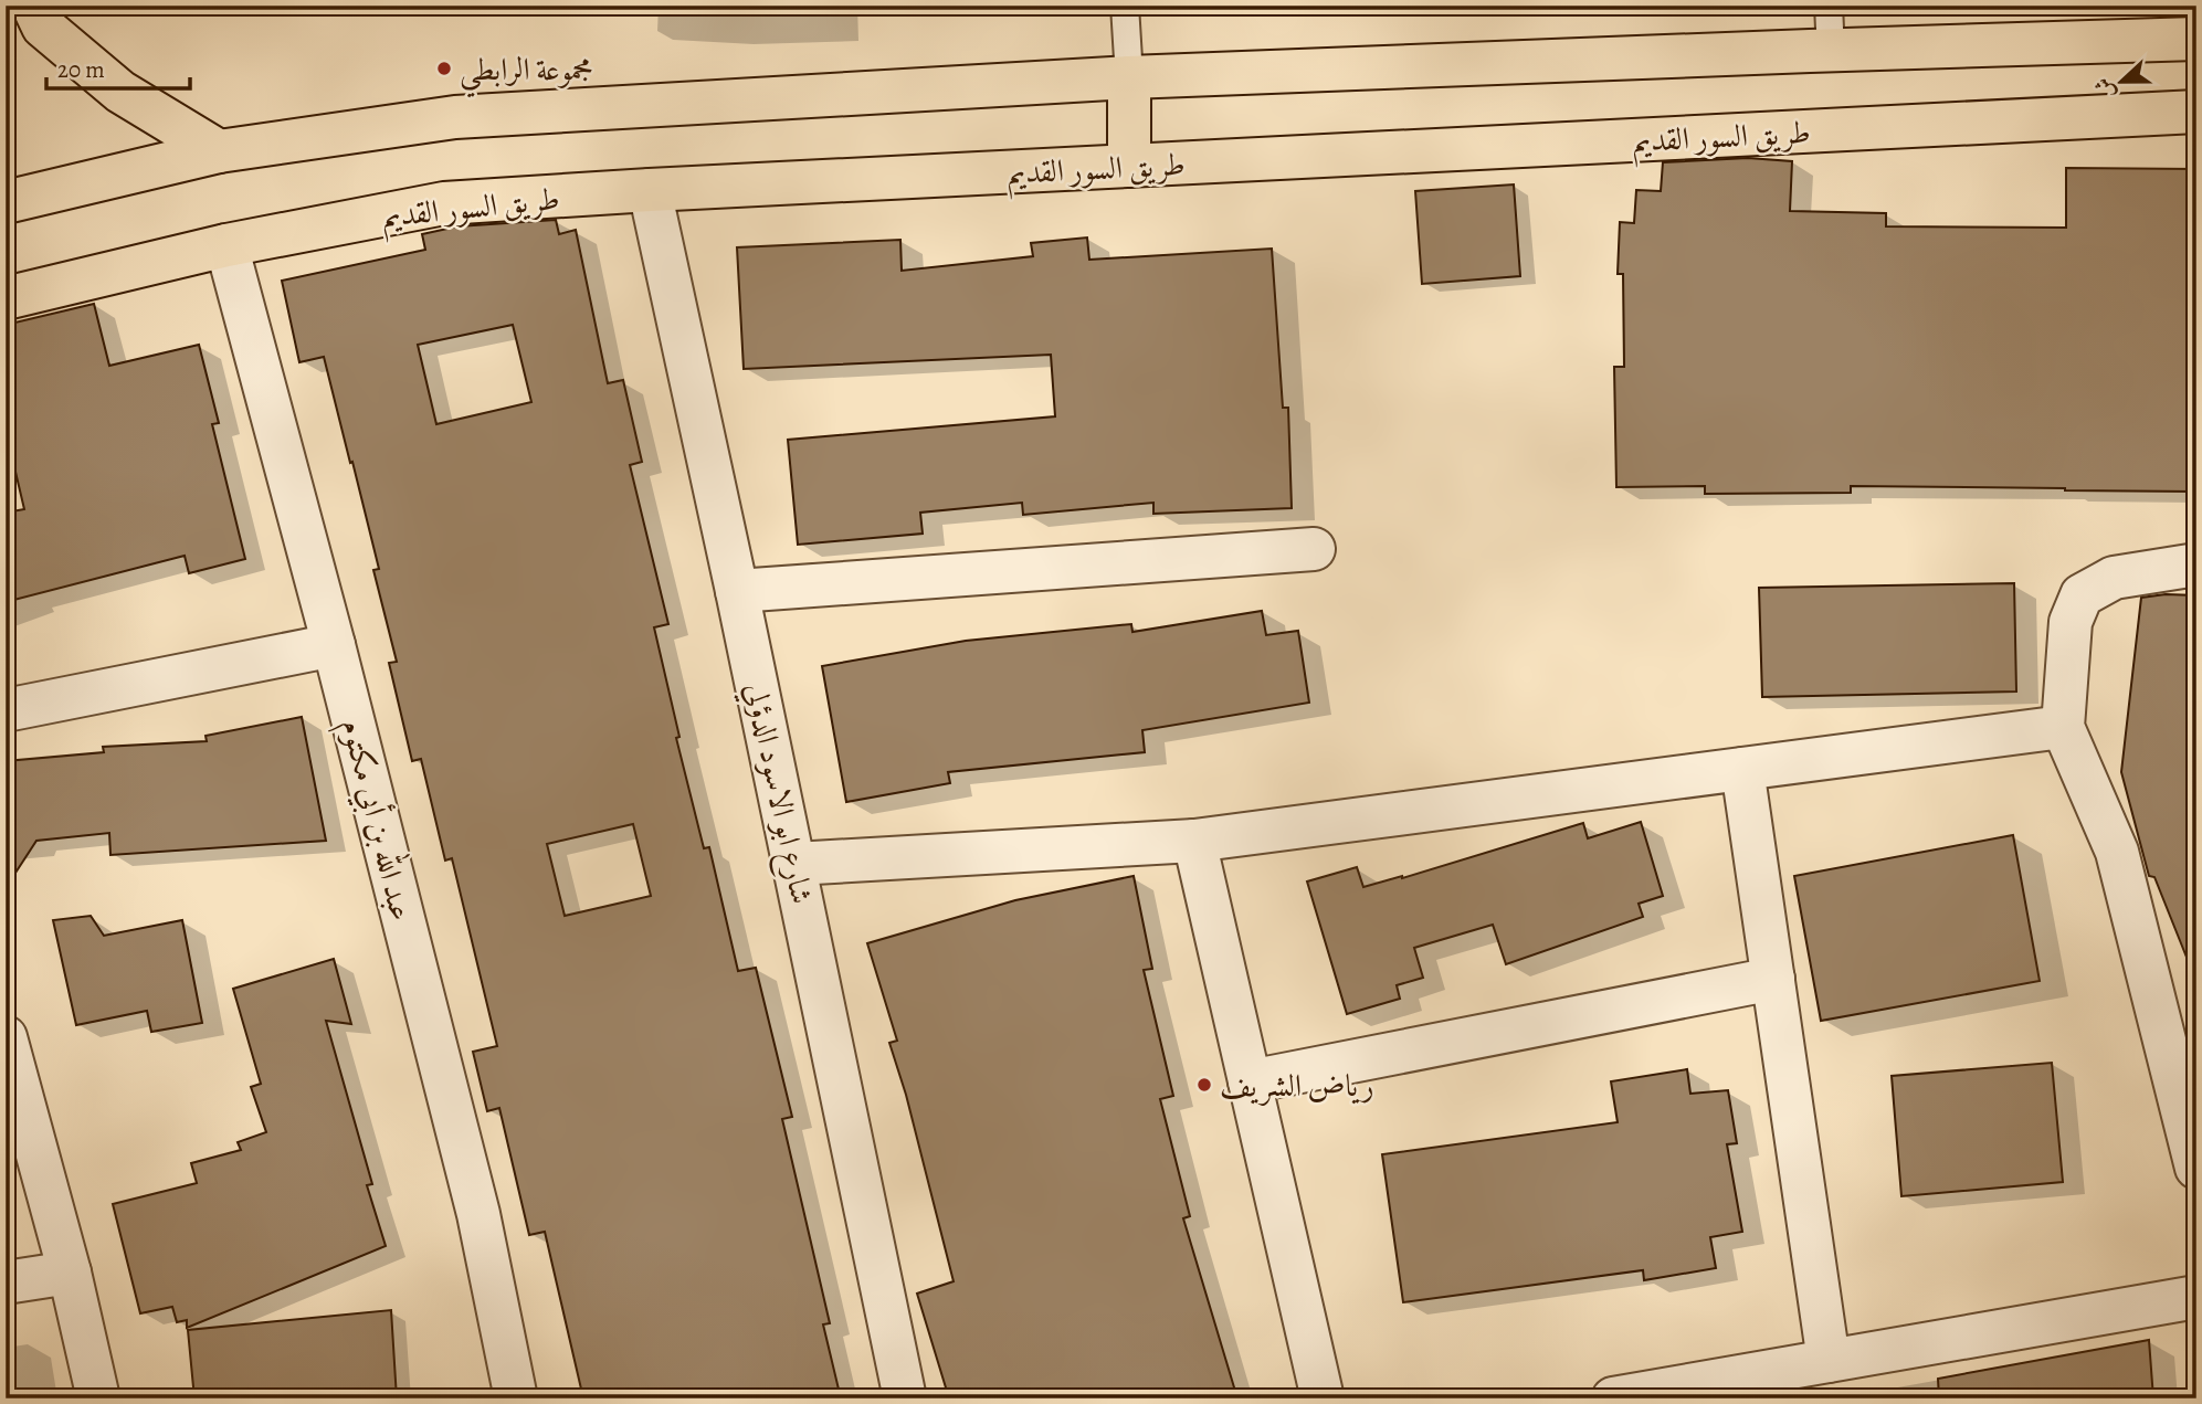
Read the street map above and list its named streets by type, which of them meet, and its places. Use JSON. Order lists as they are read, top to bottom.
{
  "streets": {
    "main road": ["طريق السور القديم"],
    "street": ["شارع ابو الاسود الدؤلي", "عبد الله بن أبي مكتوم"]
  },
  "crossings": [
    ["طريق السور القديم", "شارع ابو الاسود الدؤلي"],
    ["طريق السور القديم", "عبد الله بن أبي مكتوم"]
  ],
  "places": ["مجموعة الرابطي", "رياض الشريف"],
  "scale_bar": "20 m",
  "north": "left"
}
